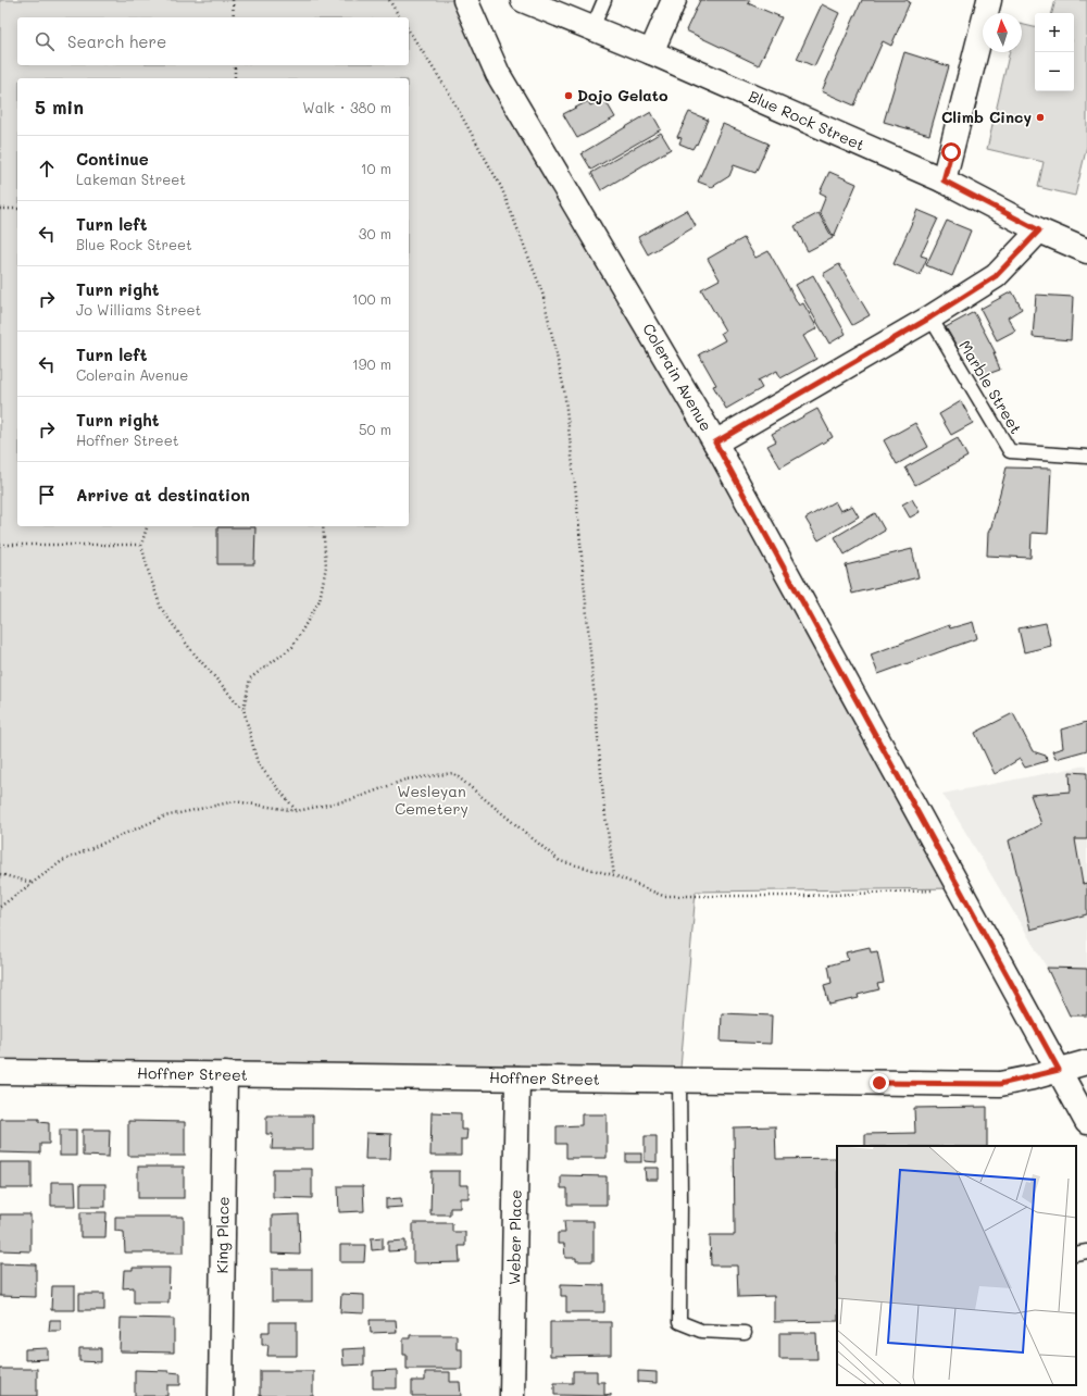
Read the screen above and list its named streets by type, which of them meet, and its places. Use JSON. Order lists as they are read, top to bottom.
{
  "streets": {
    "street": [
      "Blue Rock Street",
      "Colerain Avenue",
      "Hoffner Street",
      "King Place",
      "Weber Place"
    ],
    "lane": ["Marble Street"]
  },
  "crossings": [
    ["Colerain Avenue", "Hoffner Street"],
    ["Hoffner Street", "King Place"],
    ["Hoffner Street", "Weber Place"]
  ],
  "parks": ["Wesleyan Cemetery"],
  "places": ["Dojo Gelato", "Climb Cincy"],
  "north": "top",
  "page": {
    "map_buttons": ["+", "−"],
    "search": "Search here",
    "heading": ["5 min", "Walk · 380 m"],
    "list": [
      ["Continue", "Lakeman Street", "10 m"],
      ["Turn left", "Blue Rock Street", "30 m"],
      ["Turn right", "Jo Williams Street", "100 m"],
      ["Turn left", "Colerain Avenue", "190 m"],
      ["Turn right", "Hoffner Street", "50 m"],
      "Arrive at destination"
    ]
  }
}
